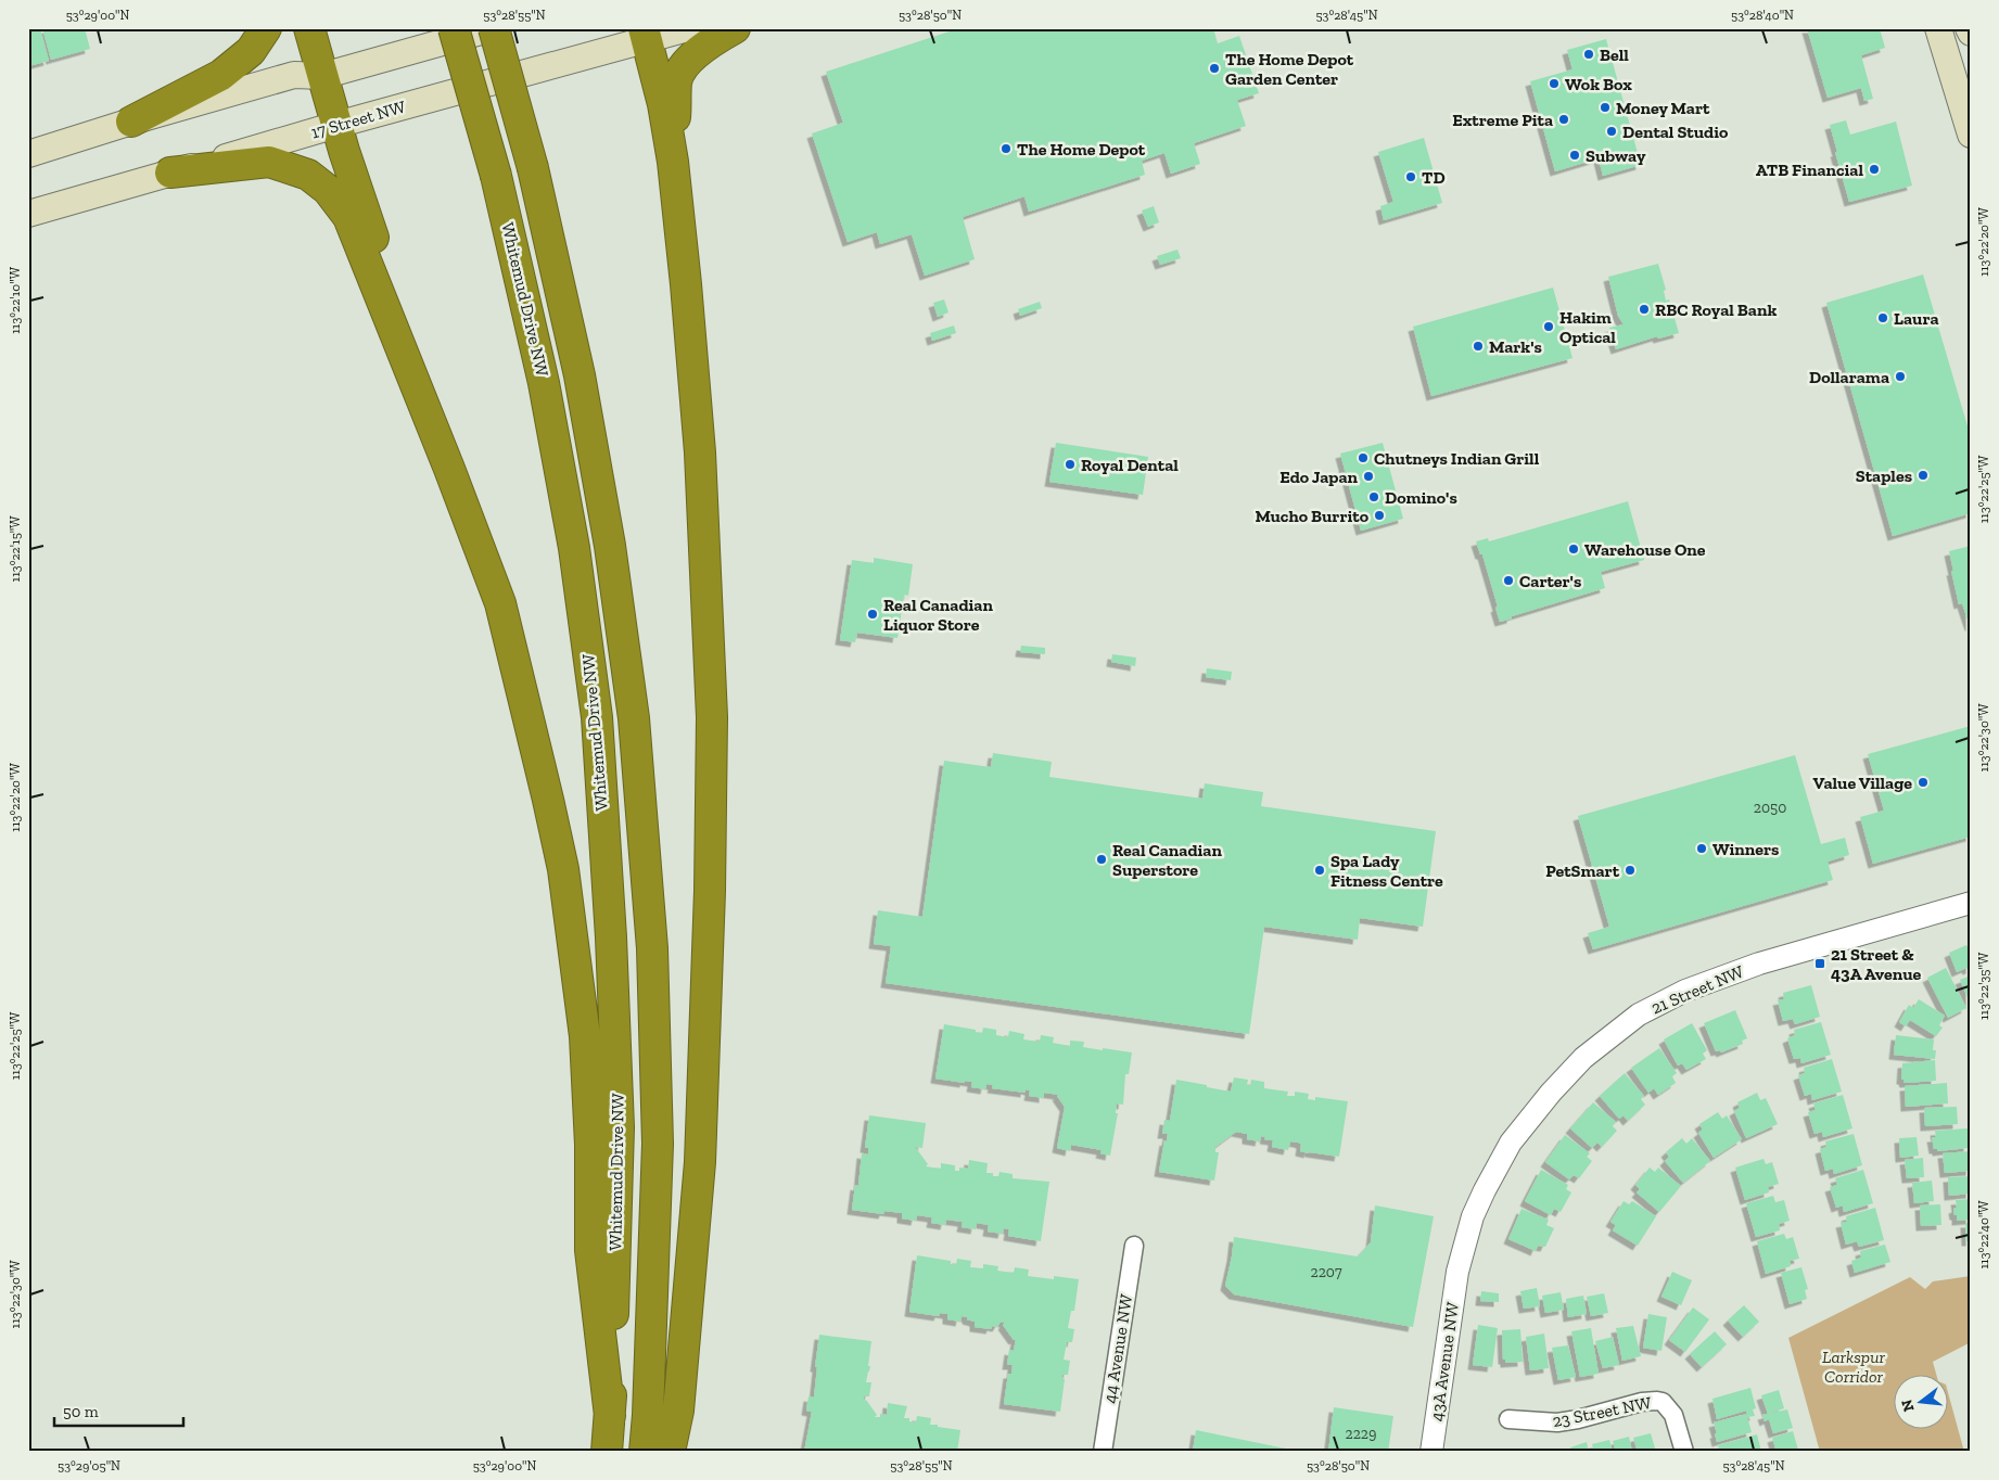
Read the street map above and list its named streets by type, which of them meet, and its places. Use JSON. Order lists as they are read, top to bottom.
{
  "streets": {
    "highway": ["Whitemud Drive NW"],
    "main road": ["17 Street NW"],
    "street": [
      "21 Street NW",
      "44 Avenue NW",
      "43A Avenue NW",
      "23 Street NW"
    ]
  },
  "crossings": [
    ["21 Street NW", "43A Avenue NW"]
  ],
  "parks": ["Larkspur Corridor"],
  "places": {
    "other": [
      "Bell",
      "The Home Depot Garden Center",
      "Wok Box",
      "Money Mart",
      "Extreme Pita",
      "Dental Studio",
      "The Home Depot",
      "Subway",
      "ATB Financial",
      "TD",
      "RBC Royal Bank",
      "Laura",
      "Hakim Optical",
      "Mark's",
      "Dollarama",
      "Chutneys Indian Grill",
      "Royal Dental",
      "Staples",
      "Edo Japan",
      "Domino's",
      "Mucho Burrito",
      "Warehouse One",
      "Carter's",
      "Real Canadian Liquor Store",
      "Value Village",
      "Winners",
      "Real Canadian Superstore",
      "Spa Lady Fitness Centre",
      "PetSmart"
    ],
    "transit": ["21 Street & 43A Avenue"]
  },
  "house_numbers": ["2050", "2207", "2229"],
  "scale_bar": "50 m",
  "north": "left",
  "coordinates": [
    "53°29'00\"N",
    "53°28'55\"N",
    "53°28'50\"N",
    "53°28'45\"N",
    "53°28'40\"N",
    "113°22'20\"W",
    "113°22'10\"W",
    "113°22'25\"W",
    "113°22'15\"W",
    "113°22'30\"W",
    "113°22'35\"W",
    "113°22'40\"W",
    "53°29'05\"N"
  ]
}
